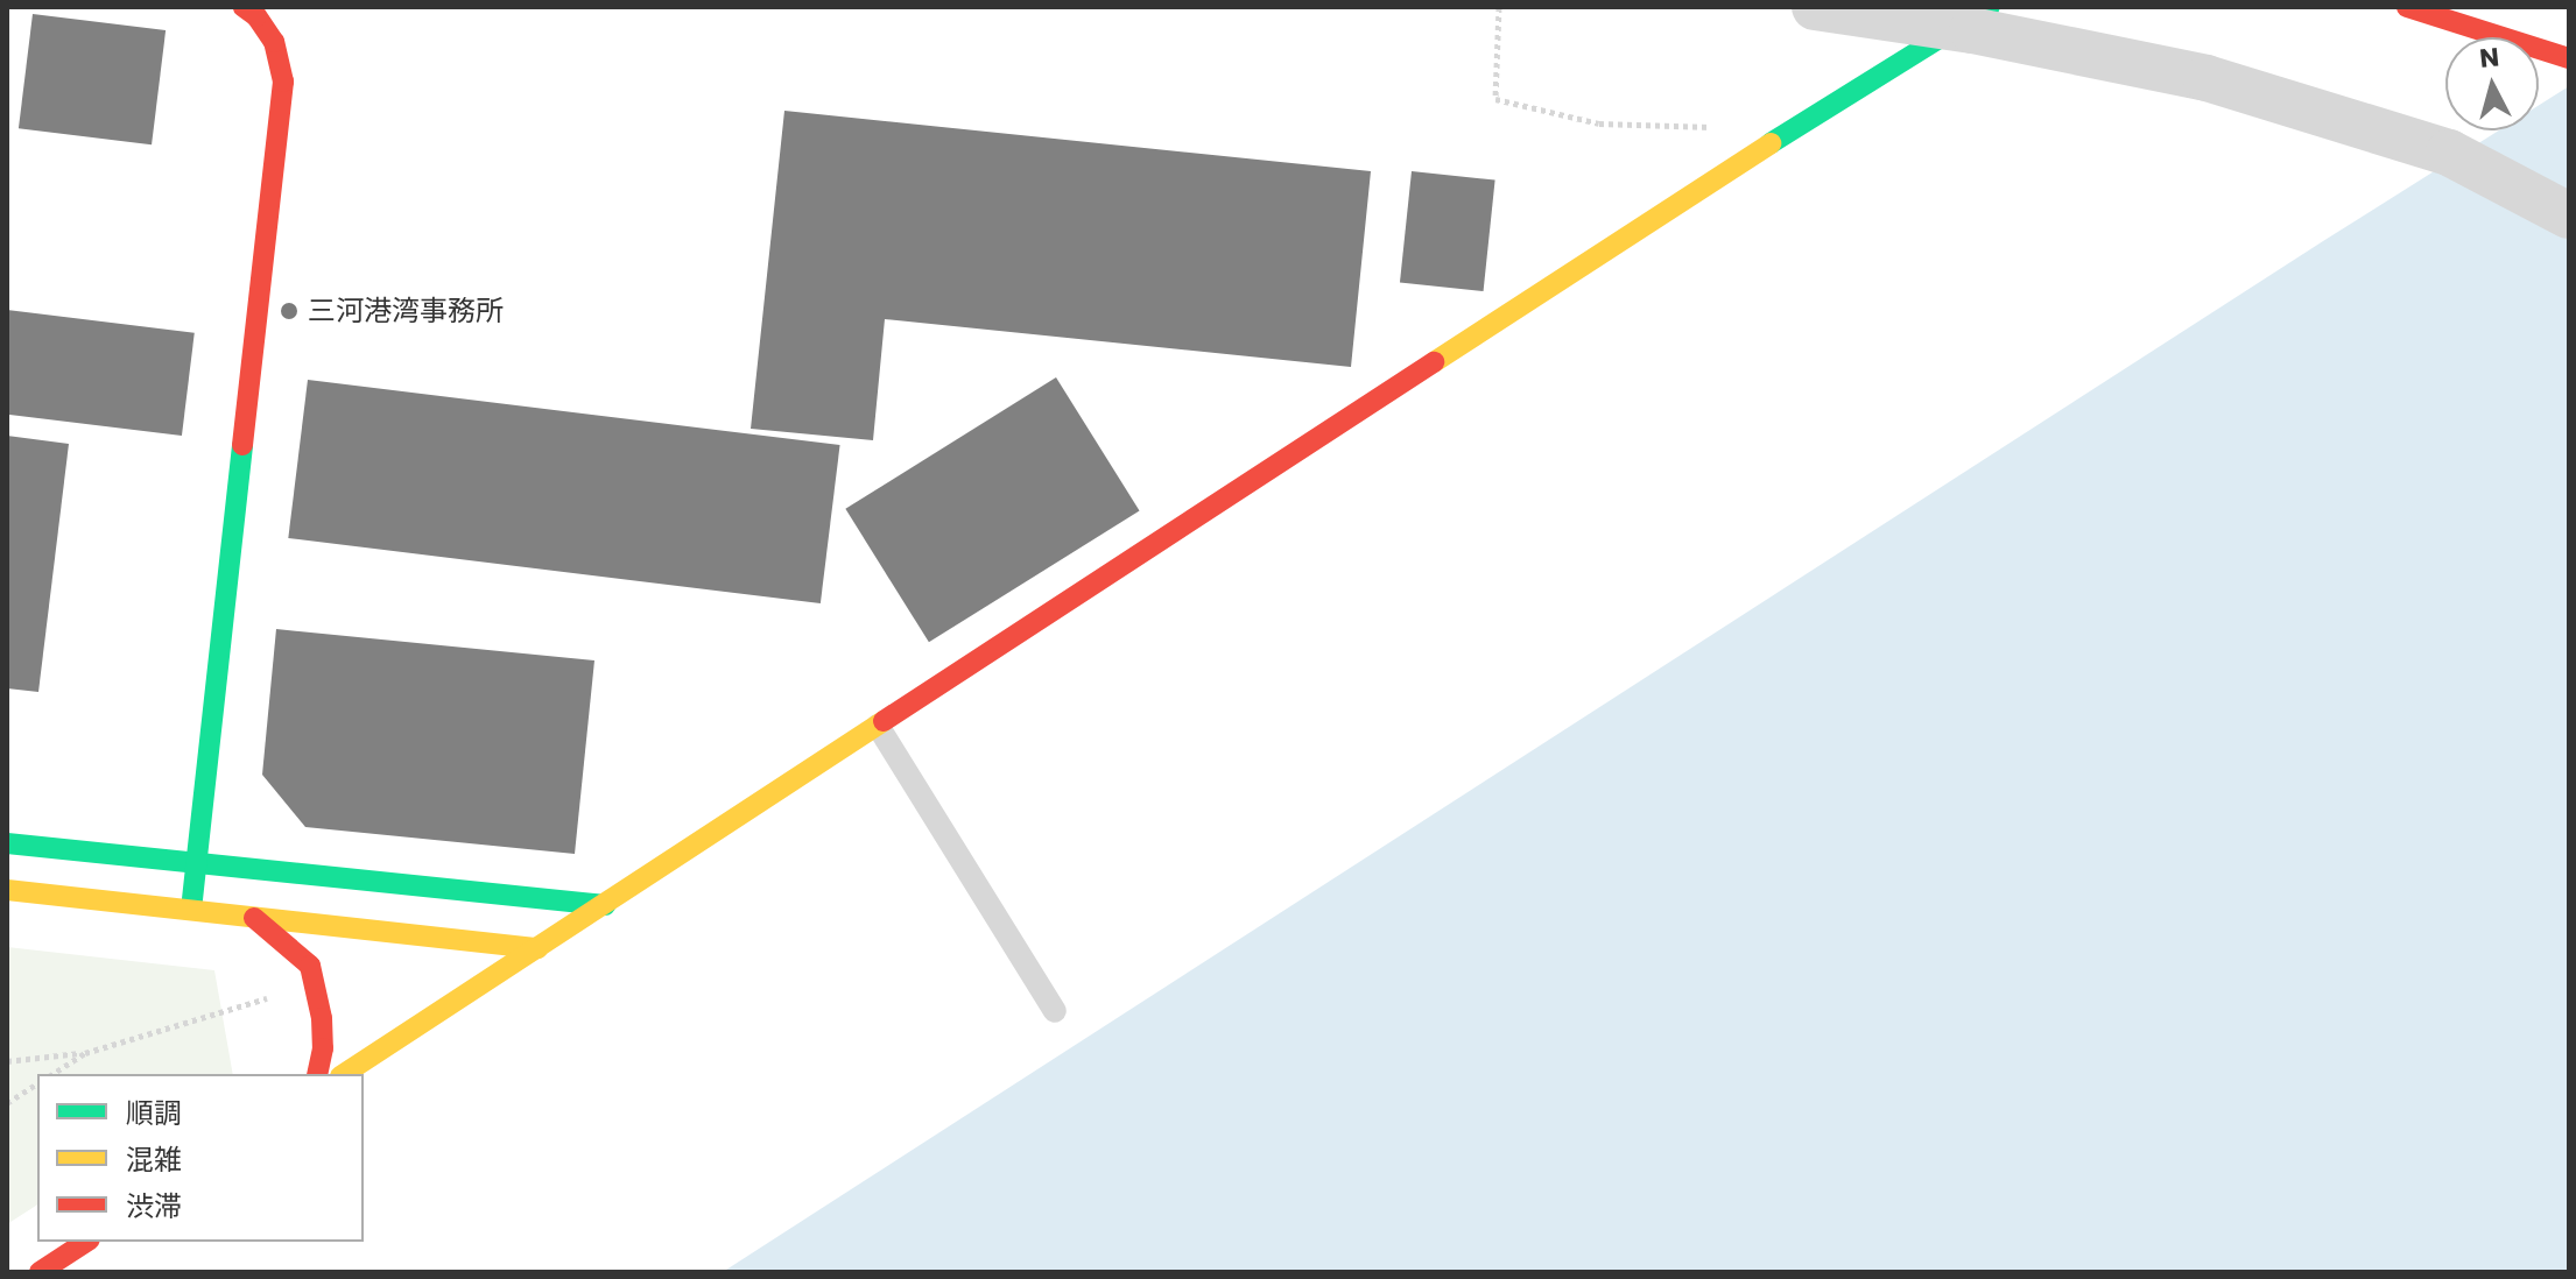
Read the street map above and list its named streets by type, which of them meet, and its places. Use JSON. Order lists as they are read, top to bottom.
{
  "places": ["三河港湾事務所"],
  "legend": ["順調", "混雑", "渋滞"],
  "north": "top"
}
